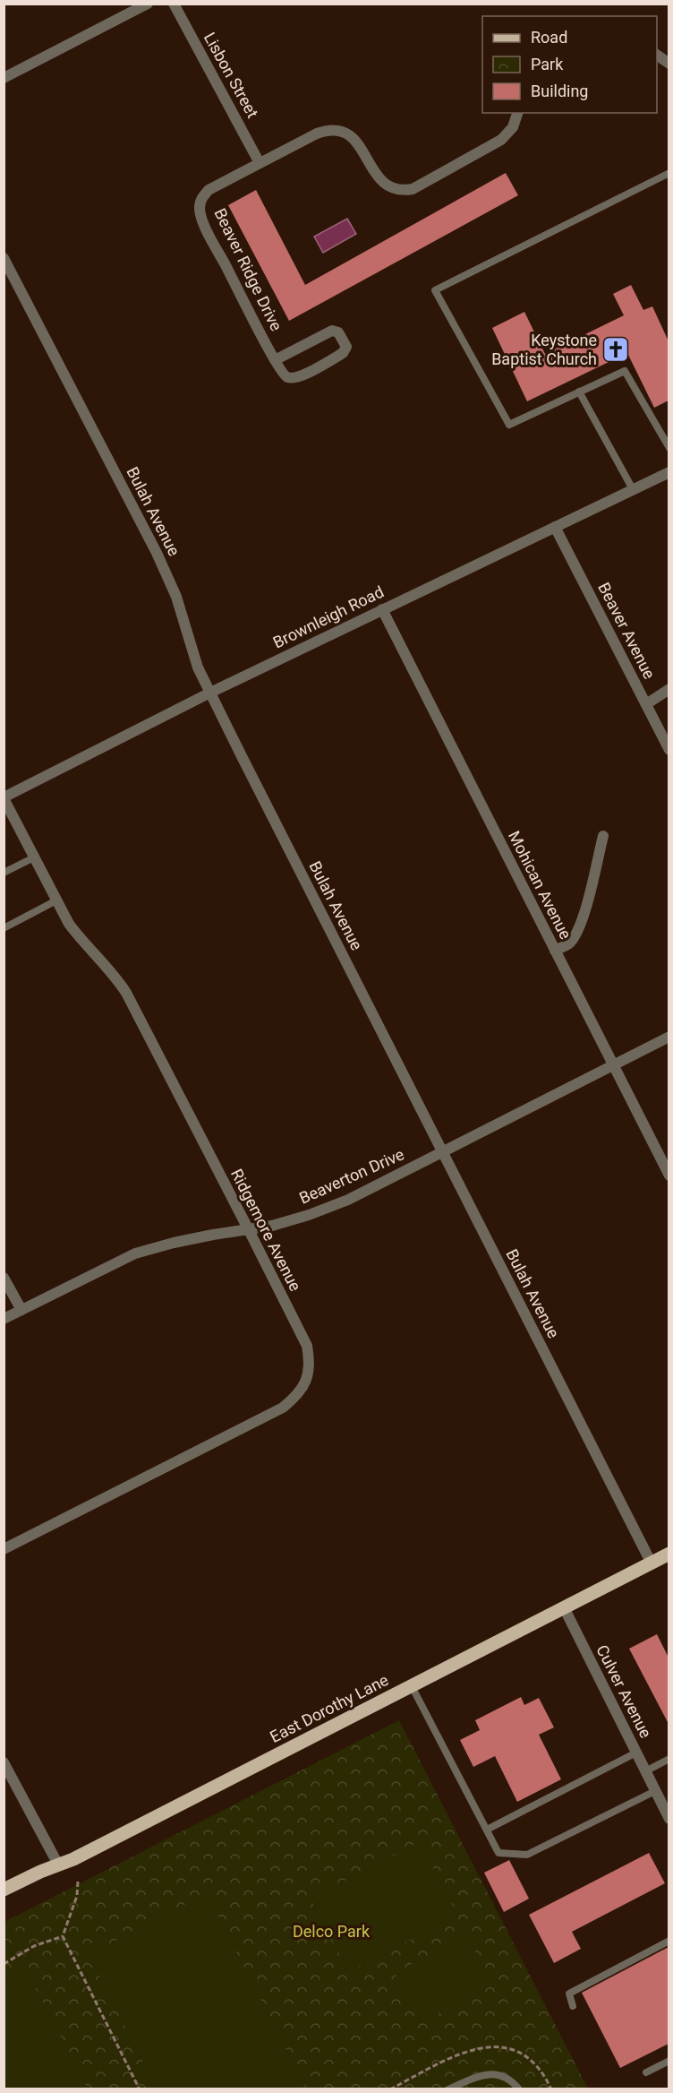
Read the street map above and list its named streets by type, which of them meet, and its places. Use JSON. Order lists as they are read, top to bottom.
{
  "streets": {
    "main road": ["East Dorothy Lane"],
    "street": [
      "Lisbon Street",
      "Beaver Ridge Drive",
      "Bulah Avenue",
      "Brownleigh Road",
      "Beaver Avenue",
      "Mohican Avenue",
      "Beaverton Drive",
      "Ridgemore Avenue",
      "Culver Avenue"
    ]
  },
  "crossings": [
    ["Lisbon Street", "Beaver Ridge Drive"],
    ["Bulah Avenue", "Brownleigh Road"],
    ["Bulah Avenue", "Beaverton Drive"],
    ["Bulah Avenue", "East Dorothy Lane"],
    ["Brownleigh Road", "Beaver Avenue"],
    ["Brownleigh Road", "Mohican Avenue"],
    ["Brownleigh Road", "Ridgemore Avenue"],
    ["Mohican Avenue", "Beaverton Drive"],
    ["Beaverton Drive", "Ridgemore Avenue"],
    ["Culver Avenue", "East Dorothy Lane"]
  ],
  "parks": ["Delco Park"],
  "places": {
    "church": ["Keystone Baptist Church"]
  },
  "legend": ["Road", "Park", "Building"]
}
